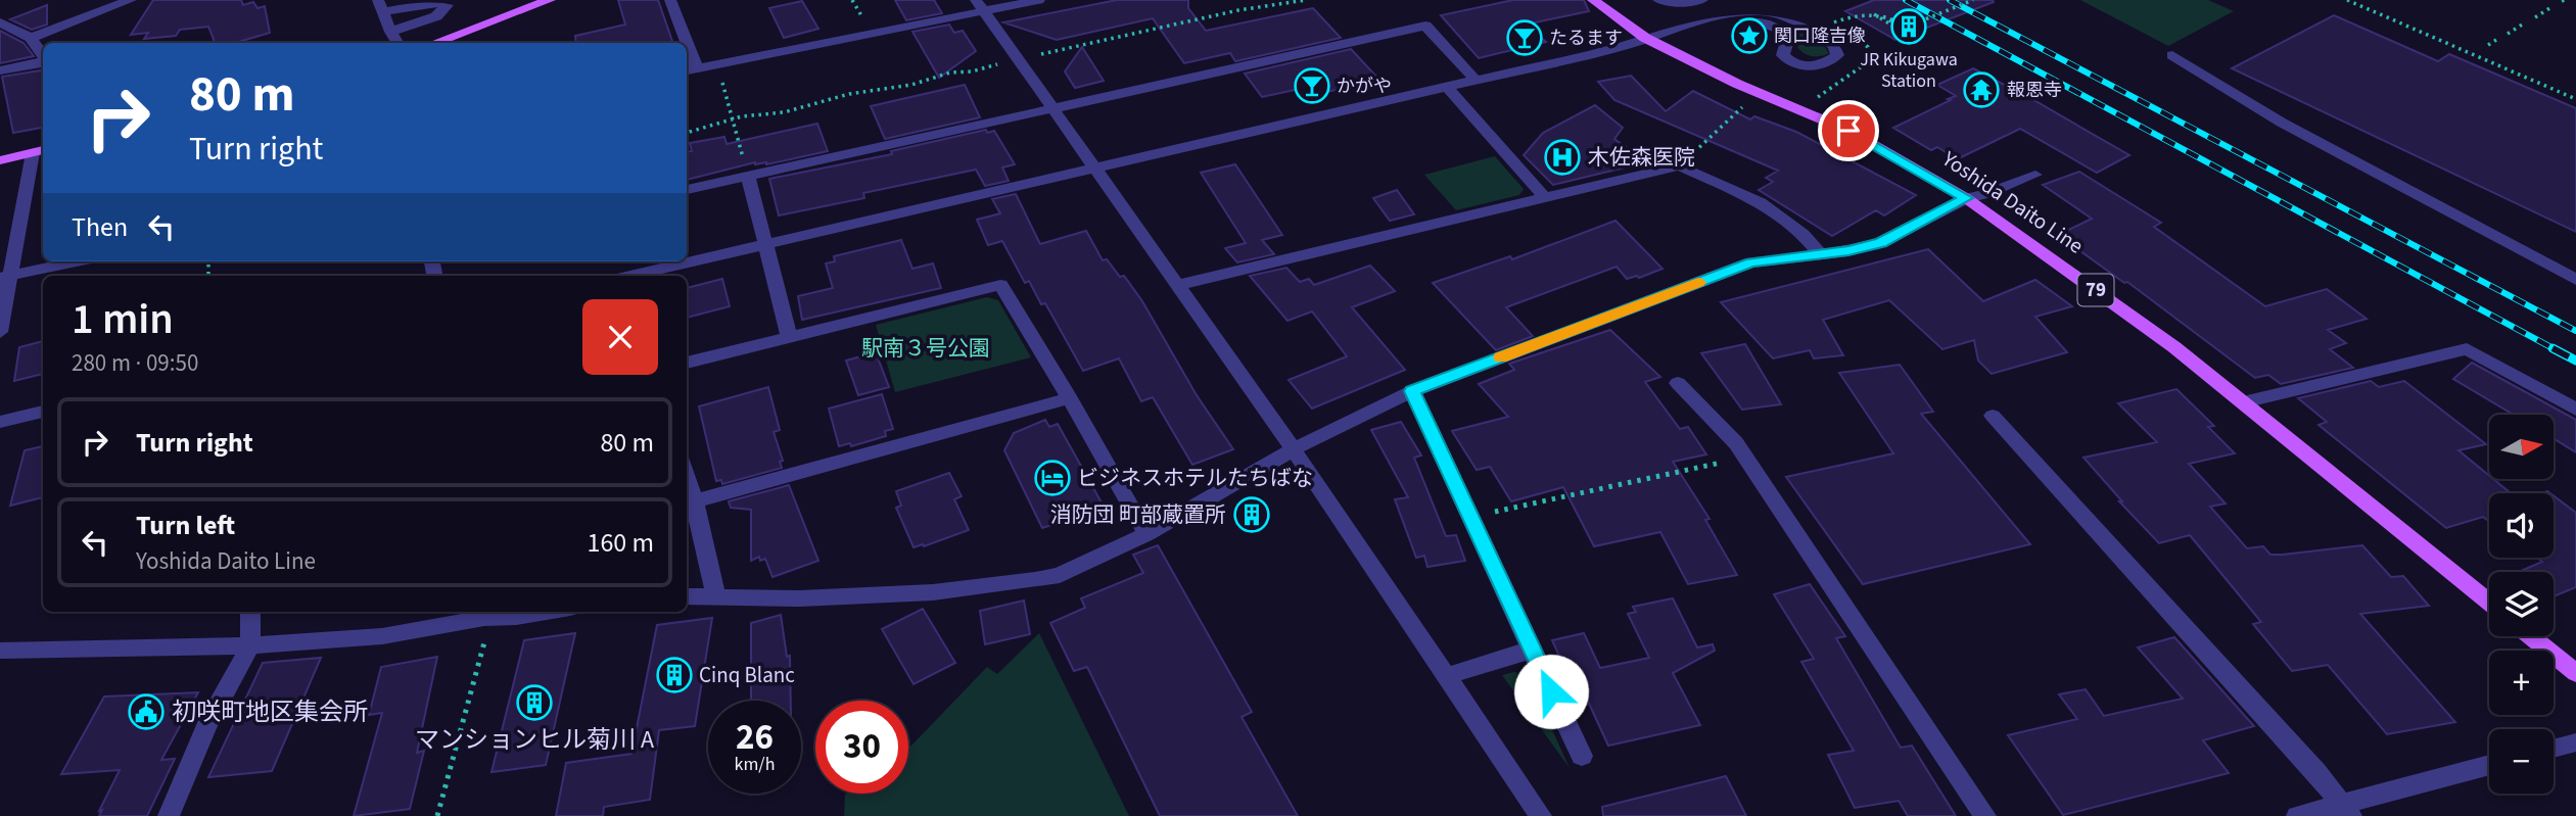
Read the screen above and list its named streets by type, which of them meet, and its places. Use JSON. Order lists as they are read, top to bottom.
{
  "streets": {
    "main road": ["Yoshida Daito Line", "79"]
  },
  "parks": ["駅南３号公園"],
  "places": {
    "building": [
      "JR Kikugawa Station",
      "消防団 町部蔵置所",
      "Cinq Blanc",
      "マンションヒル菊川 A"
    ],
    "place": ["関口隆吉像"],
    "bar": ["たるます", "かがや"],
    "temple": ["報恩寺"],
    "hospital": ["木佐森医院"],
    "hotel": ["ビジネスホテルたちばな"],
    "public building": ["初咲町地区集会所"]
  },
  "north": "right",
  "page": {
    "turn": ["80 m", "Turn right"],
    "then": "Then",
    "heading": ["1 min", "280 m · 09:50"],
    "list": [
      {
        "name": "Turn right",
        "value": "80 m"
      },
      {
        "name": "Turn left",
        "note": "Yoshida Daito Line",
        "value": "160 m"
      }
    ],
    "map_buttons": ["+", "−"],
    "speed": "26 km/h",
    "limit": "30"
  }
}
